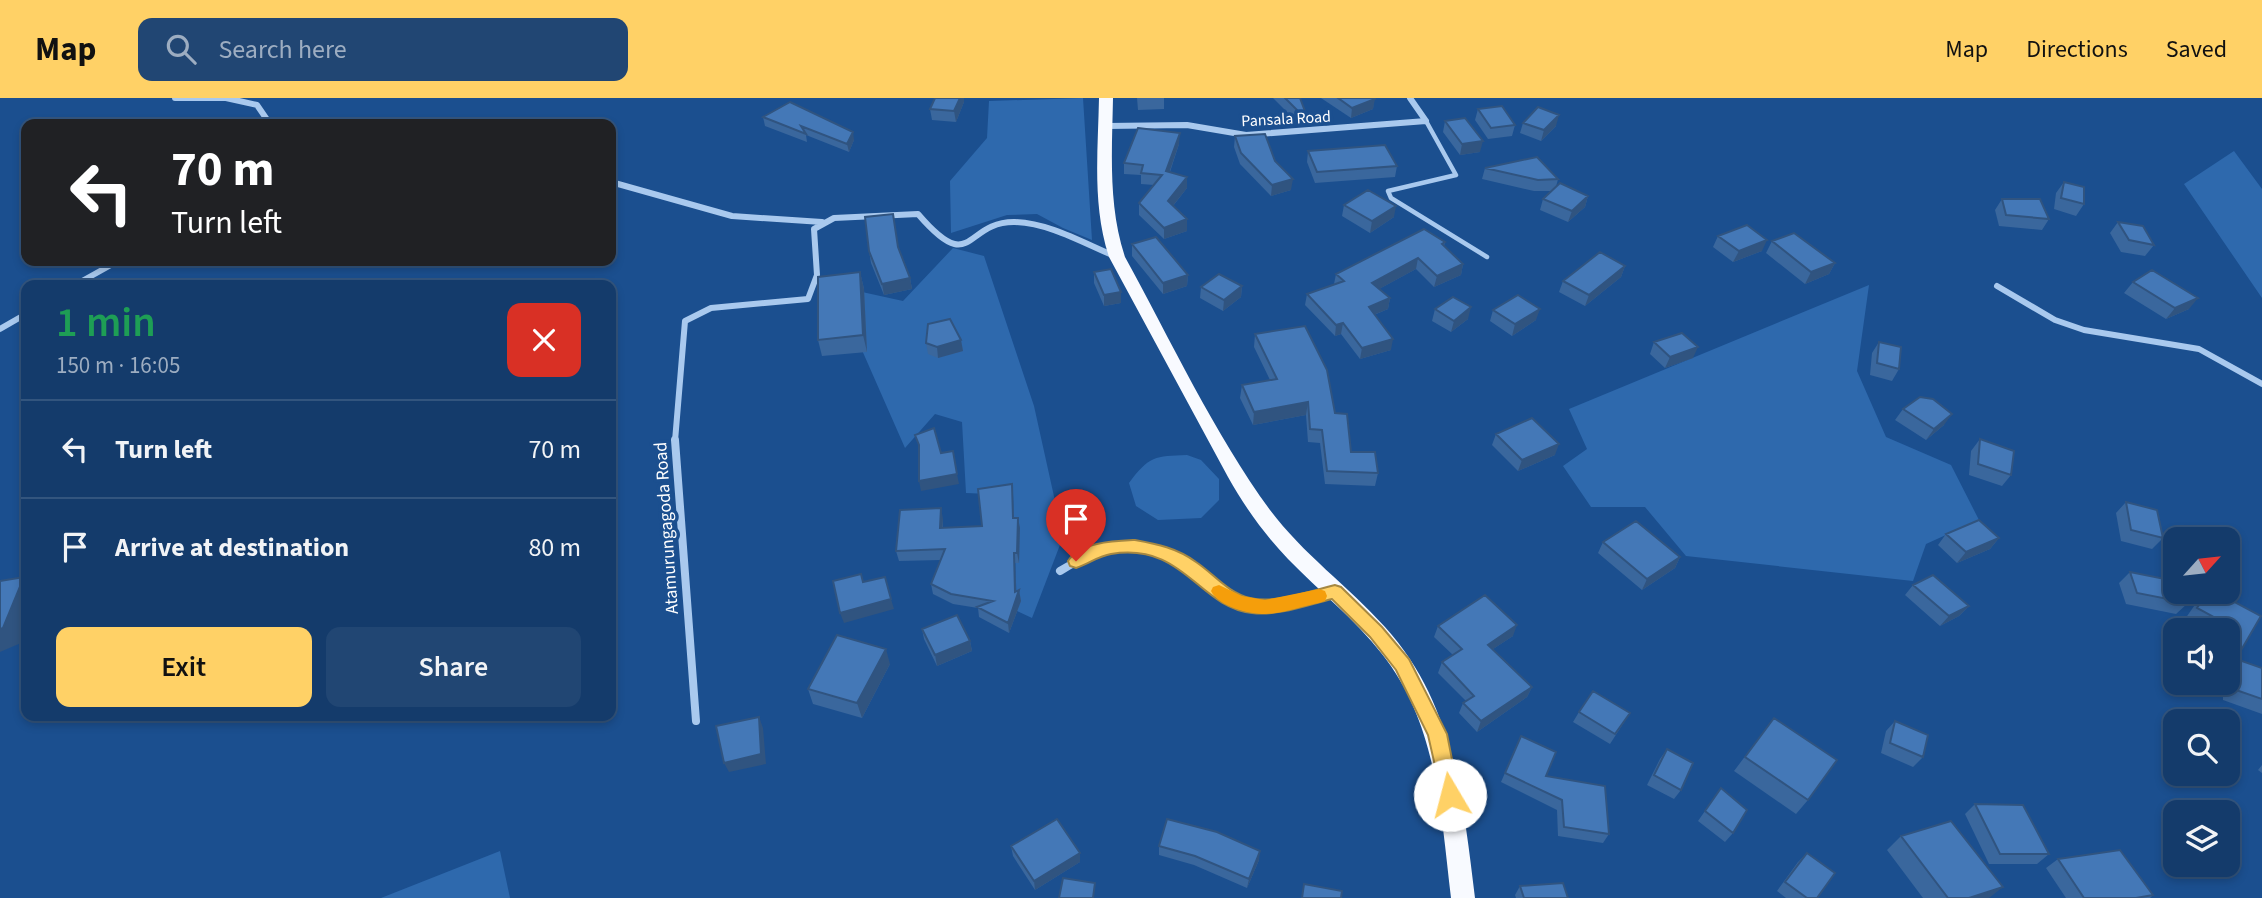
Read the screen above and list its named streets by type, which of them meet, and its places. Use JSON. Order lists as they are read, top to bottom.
{
  "streets": {
    "street": ["Pansala Road", "Atamurungagoda Road"]
  },
  "north": "top right",
  "page": {
    "header": "Map",
    "search": "Search here",
    "nav": ["Map", "Directions", "Saved"],
    "turn": ["70 m", "Turn left"],
    "heading": ["1 min", "150 m · 16:05"],
    "list": [
      {
        "name": "Turn left",
        "value": "70 m"
      },
      {
        "name": "Arrive at destination",
        "value": "80 m"
      }
    ],
    "buttons": ["Exit", "Share"]
  }
}
